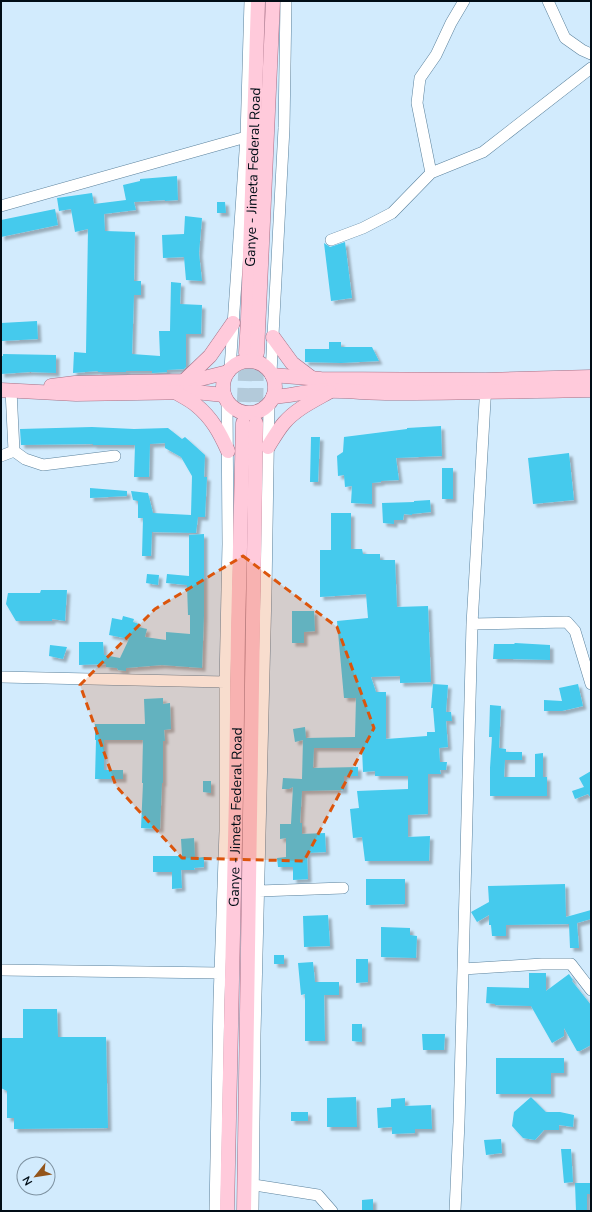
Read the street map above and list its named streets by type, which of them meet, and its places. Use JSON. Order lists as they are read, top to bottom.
{
  "streets": {
    "main road": ["Ganye - Jimeta Federal Road"]
  },
  "north": "bottom left"
}
